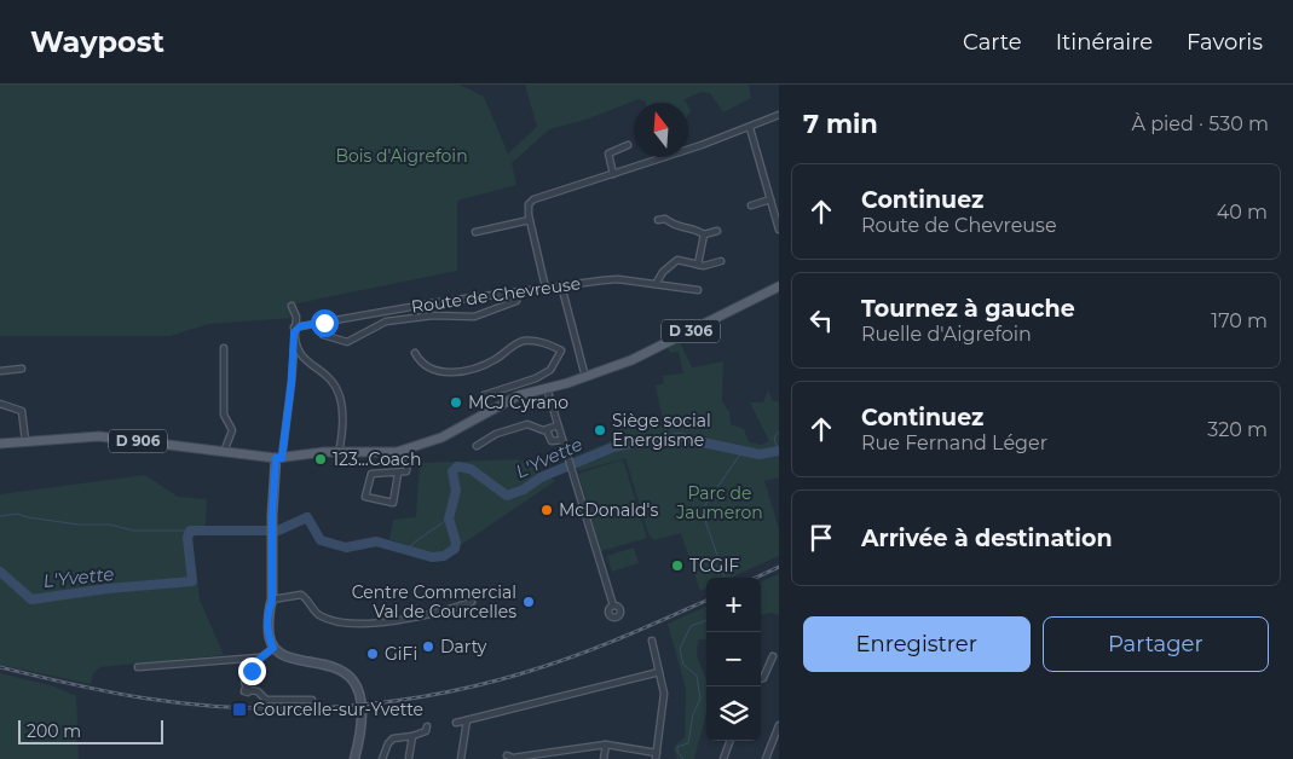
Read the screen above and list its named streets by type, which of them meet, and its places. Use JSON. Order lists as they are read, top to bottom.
{
  "streets": {
    "main road": ["D 306", "D 906"],
    "street": ["Route de Chevreuse"]
  },
  "crossings": [
    ["D 306", "D 906"]
  ],
  "water": ["L'Yvette"],
  "parks": ["Bois d'Aigrefoin", "Parc de Jaumeron"],
  "places": {
    "other": [
      "MCJ Cyrano",
      "Siège social Energisme",
      "123...Coach",
      "McDonald's",
      "TCGIF",
      "Centre Commercial Val de Courcelles",
      "Darty",
      "GiFi"
    ],
    "transit": ["Courcelle-sur-Yvette"]
  },
  "scale_bar": "200 m",
  "north": "top",
  "page": {
    "header": "Waypost",
    "nav": ["Carte", "Itinéraire", "Favoris"],
    "heading": ["7 min", "À pied · 530 m"],
    "list": [
      ["Continuez", "Route de Chevreuse", "40 m"],
      ["Tournez à gauche", "Ruelle d'Aigrefoin", "170 m"],
      ["Continuez", "Rue Fernand Léger", "320 m"],
      "Arrivée à destination"
    ],
    "map_buttons": ["+", "−"],
    "buttons": ["Enregistrer", "Partager"],
    "scale": "200 m"
  }
}
